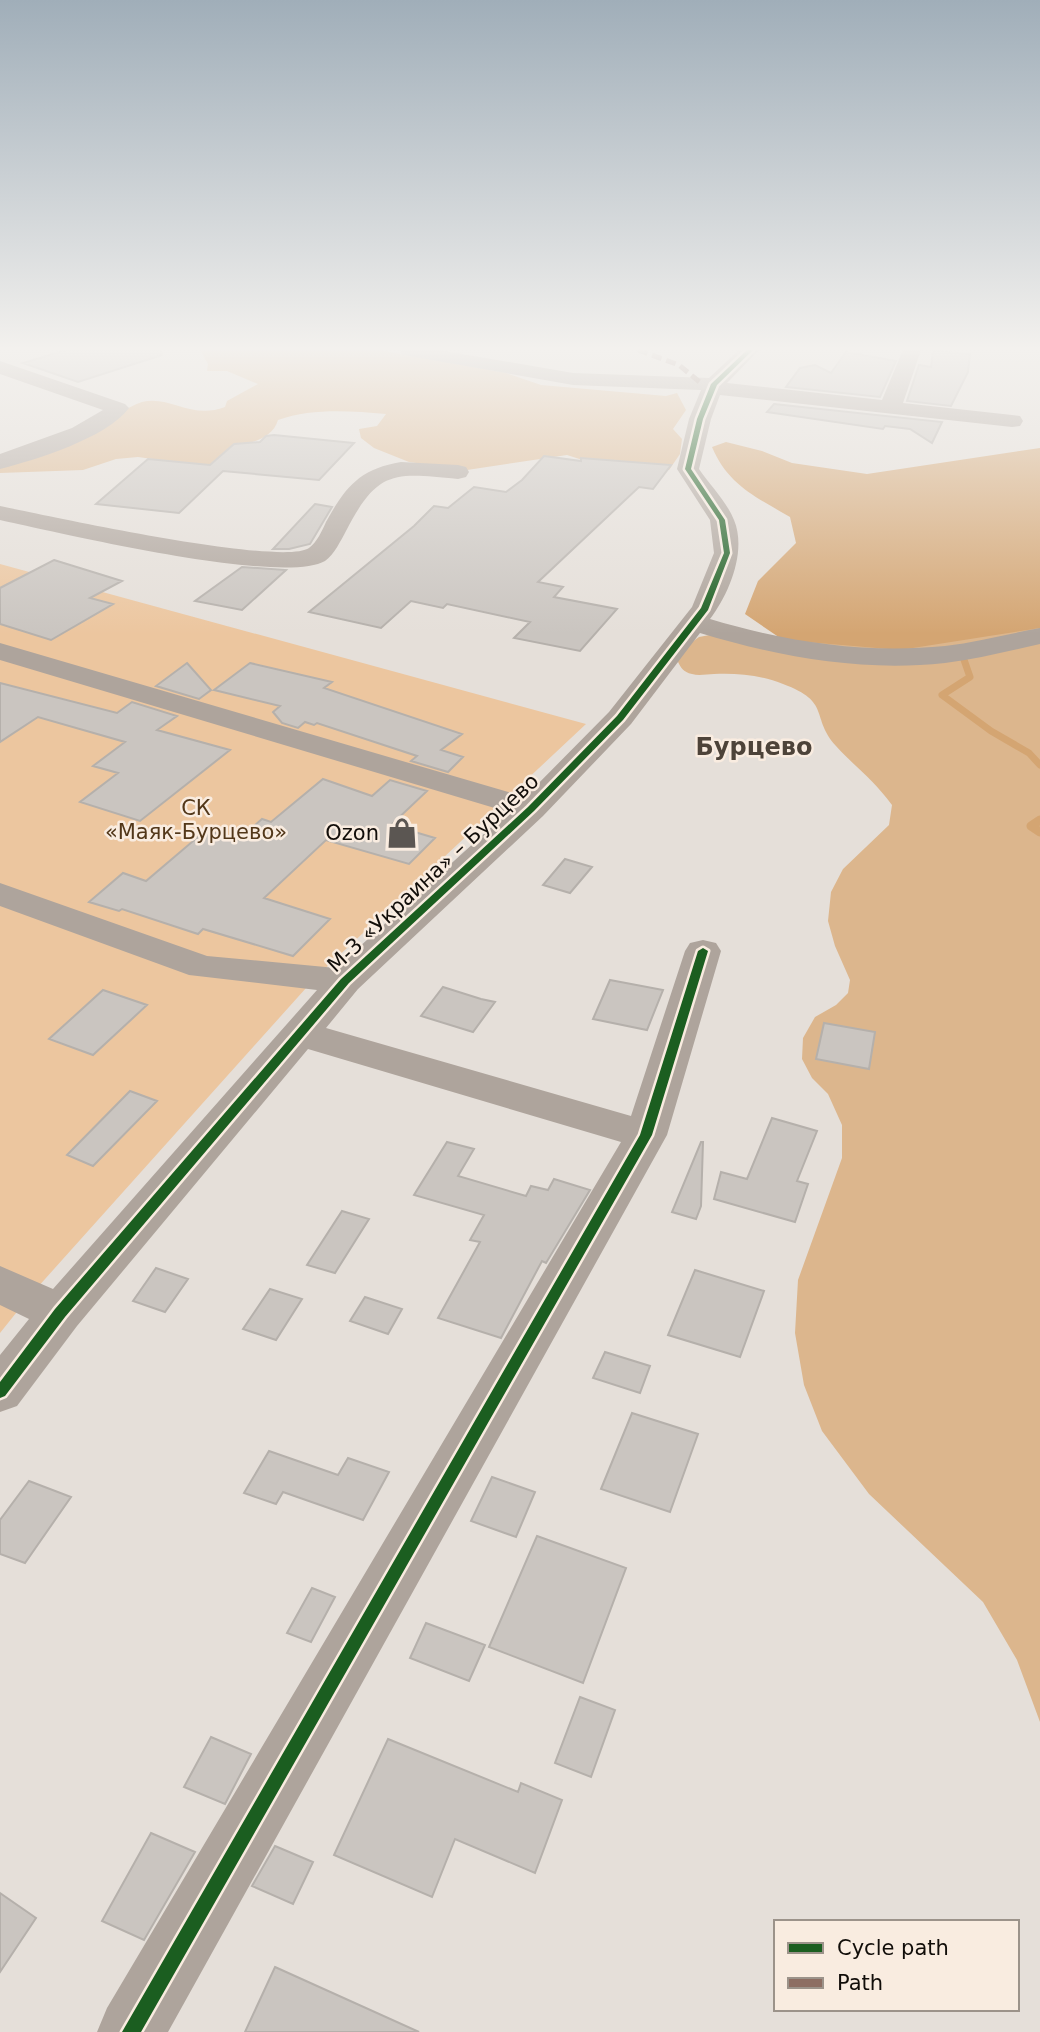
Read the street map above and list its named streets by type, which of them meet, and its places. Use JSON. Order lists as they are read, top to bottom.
{
  "streets": {
    "street": ["М-3 «Украина» – Бурцево"]
  },
  "districts": ["Бурцево"],
  "parks": ["СК «Маяк-Бурцево»"],
  "places": {
    "shop": ["Ozon"]
  },
  "legend": ["Cycle path", "Path"]
}
